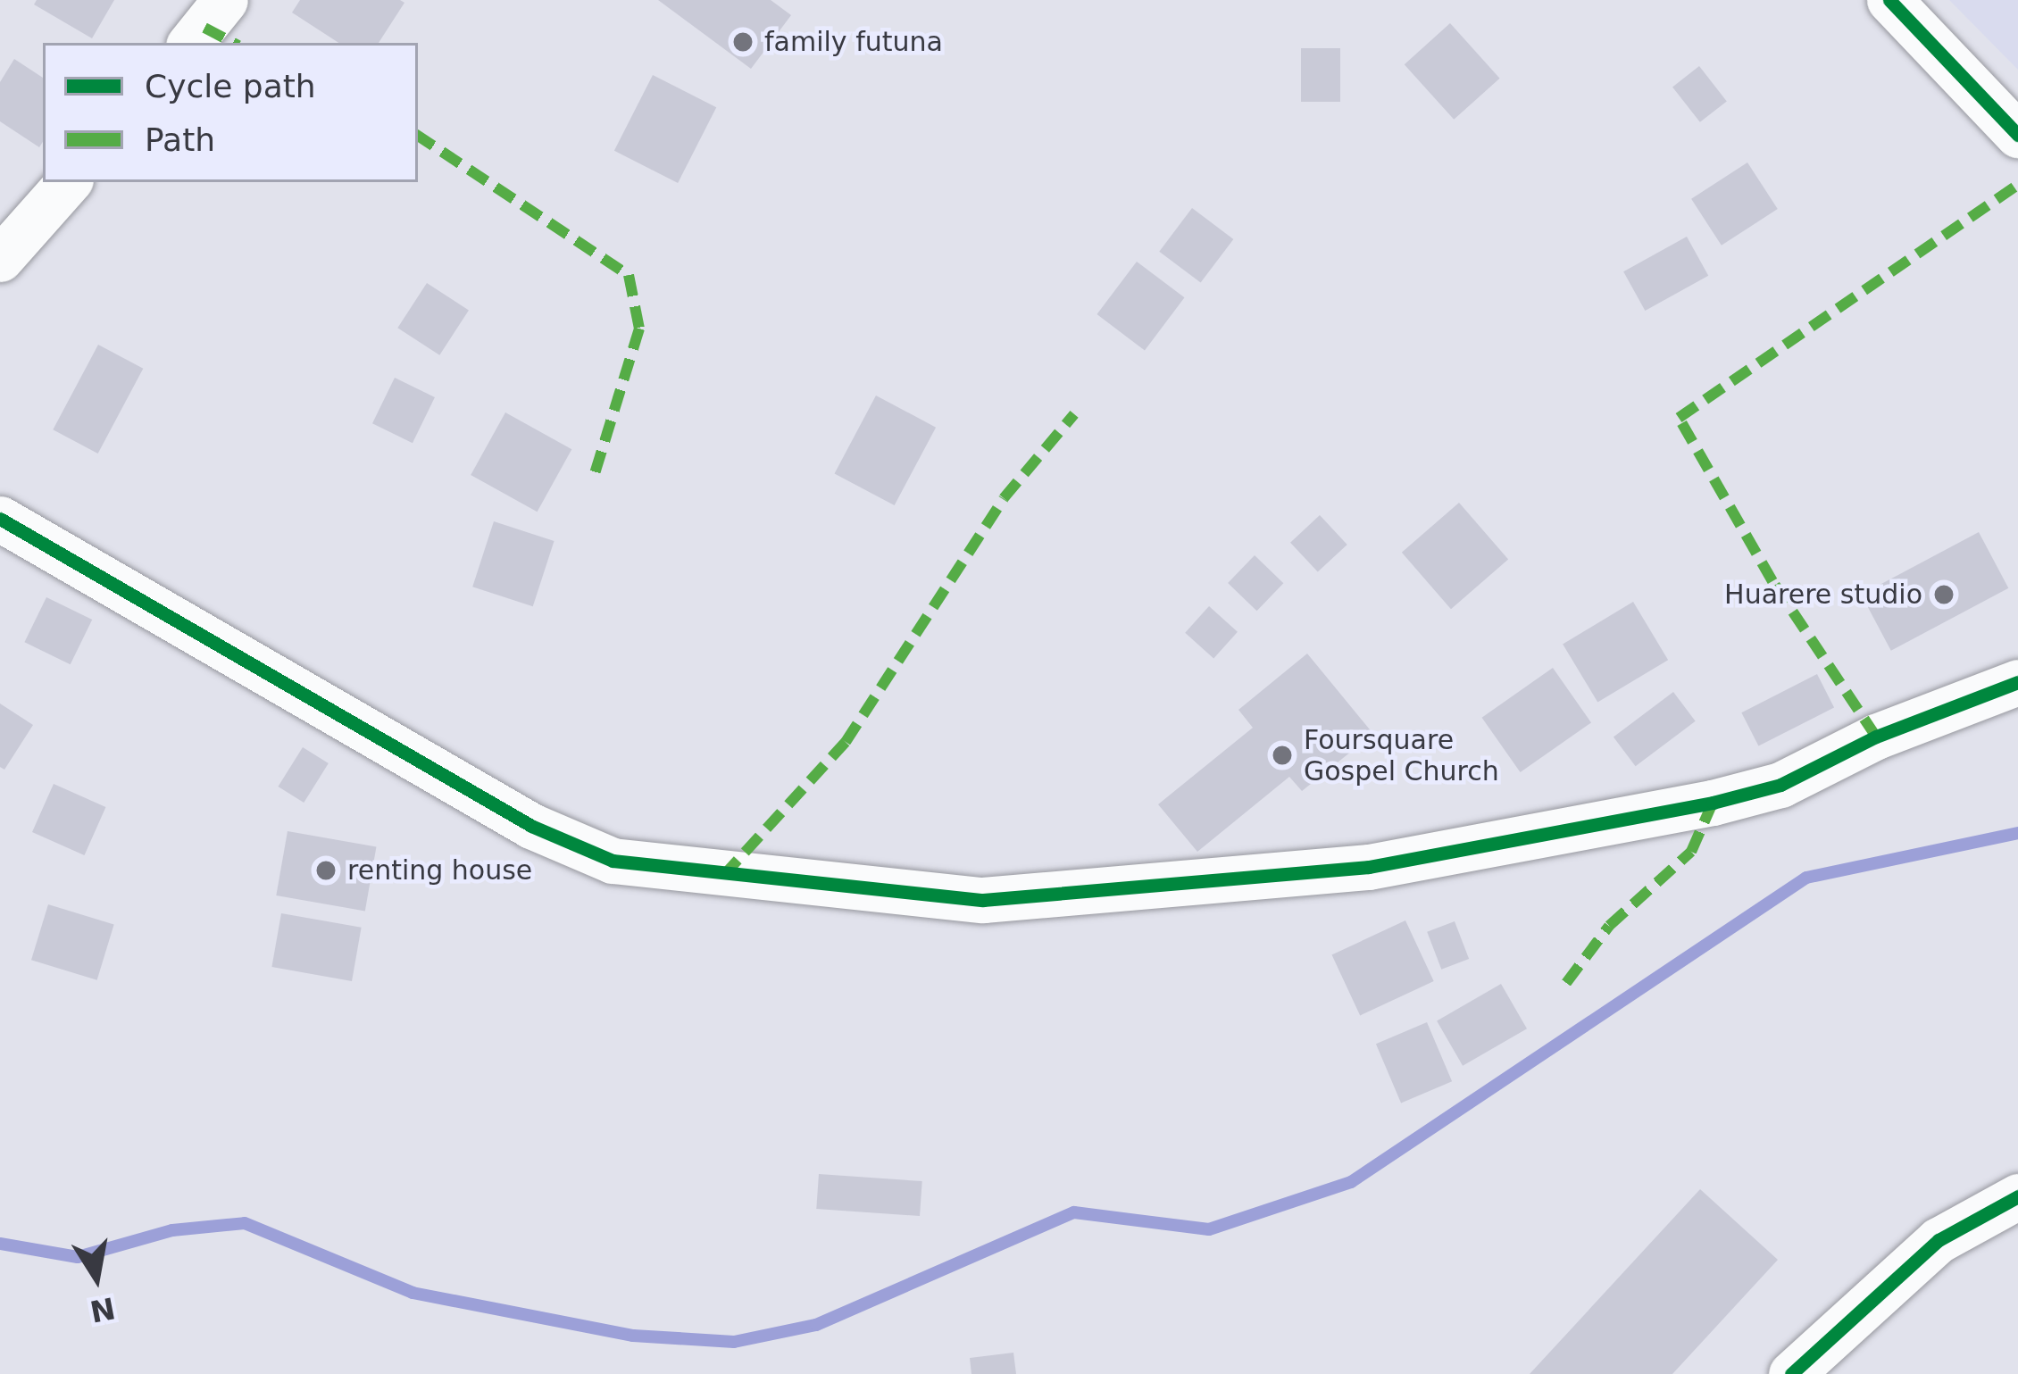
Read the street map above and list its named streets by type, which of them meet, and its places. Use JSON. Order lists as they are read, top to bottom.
{
  "places": [
    "family futuna",
    "Huarere studio",
    "Foursquare Gospel Church",
    "renting house"
  ],
  "legend": ["Cycle path", "Path"],
  "north": "bottom"
}
